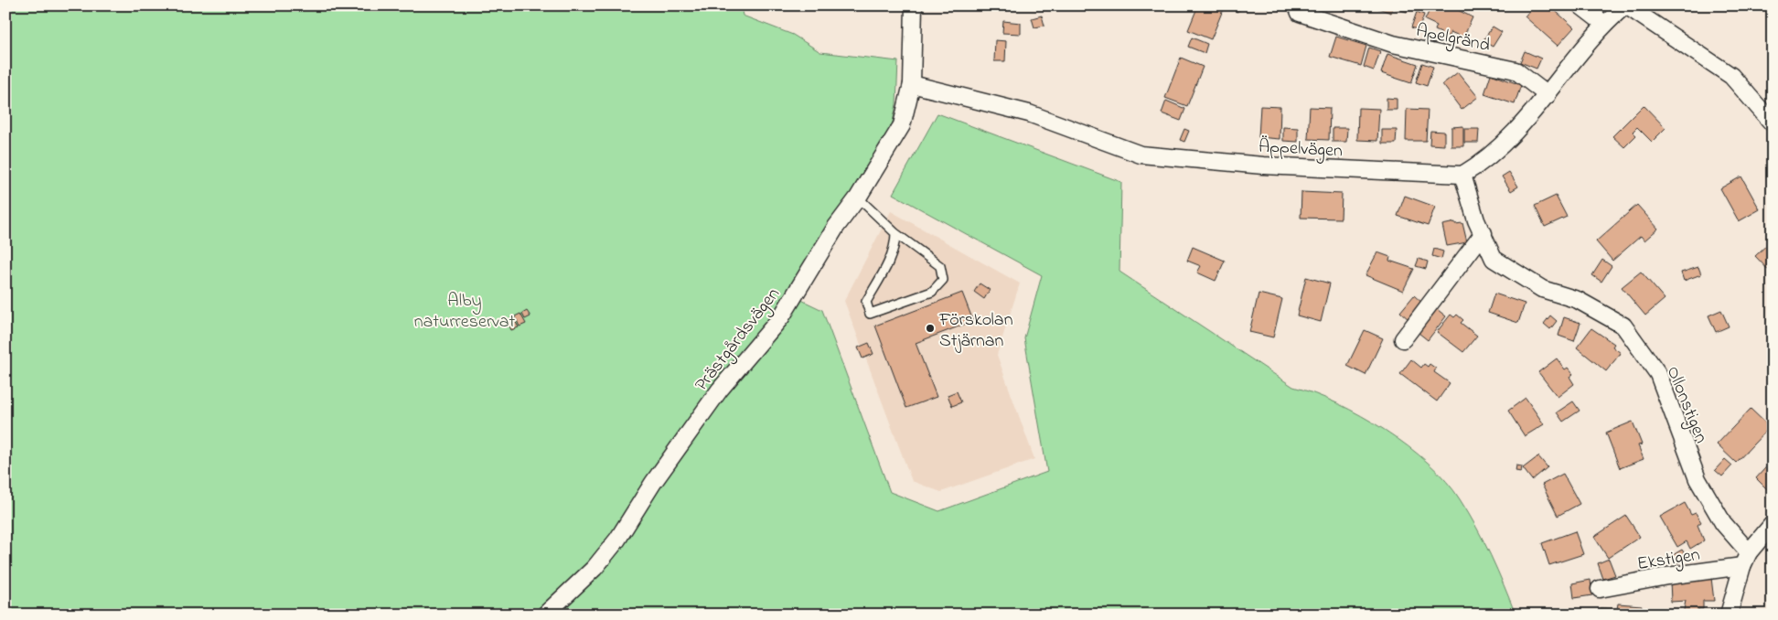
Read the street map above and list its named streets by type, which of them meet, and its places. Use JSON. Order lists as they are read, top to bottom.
{
  "streets": {
    "street": [
      "Apelgränd",
      "Äppelvägen",
      "Prästgårdsvägen",
      "Ollonstigen",
      "Ekstigen"
    ]
  },
  "crossings": [
    ["Äppelvägen", "Prästgårdsvägen"],
    ["Äppelvägen", "Ollonstigen"],
    ["Ollonstigen", "Ekstigen"]
  ],
  "parks": ["Alby naturreservat"],
  "places": ["Förskolan Stjärnan"]
}
